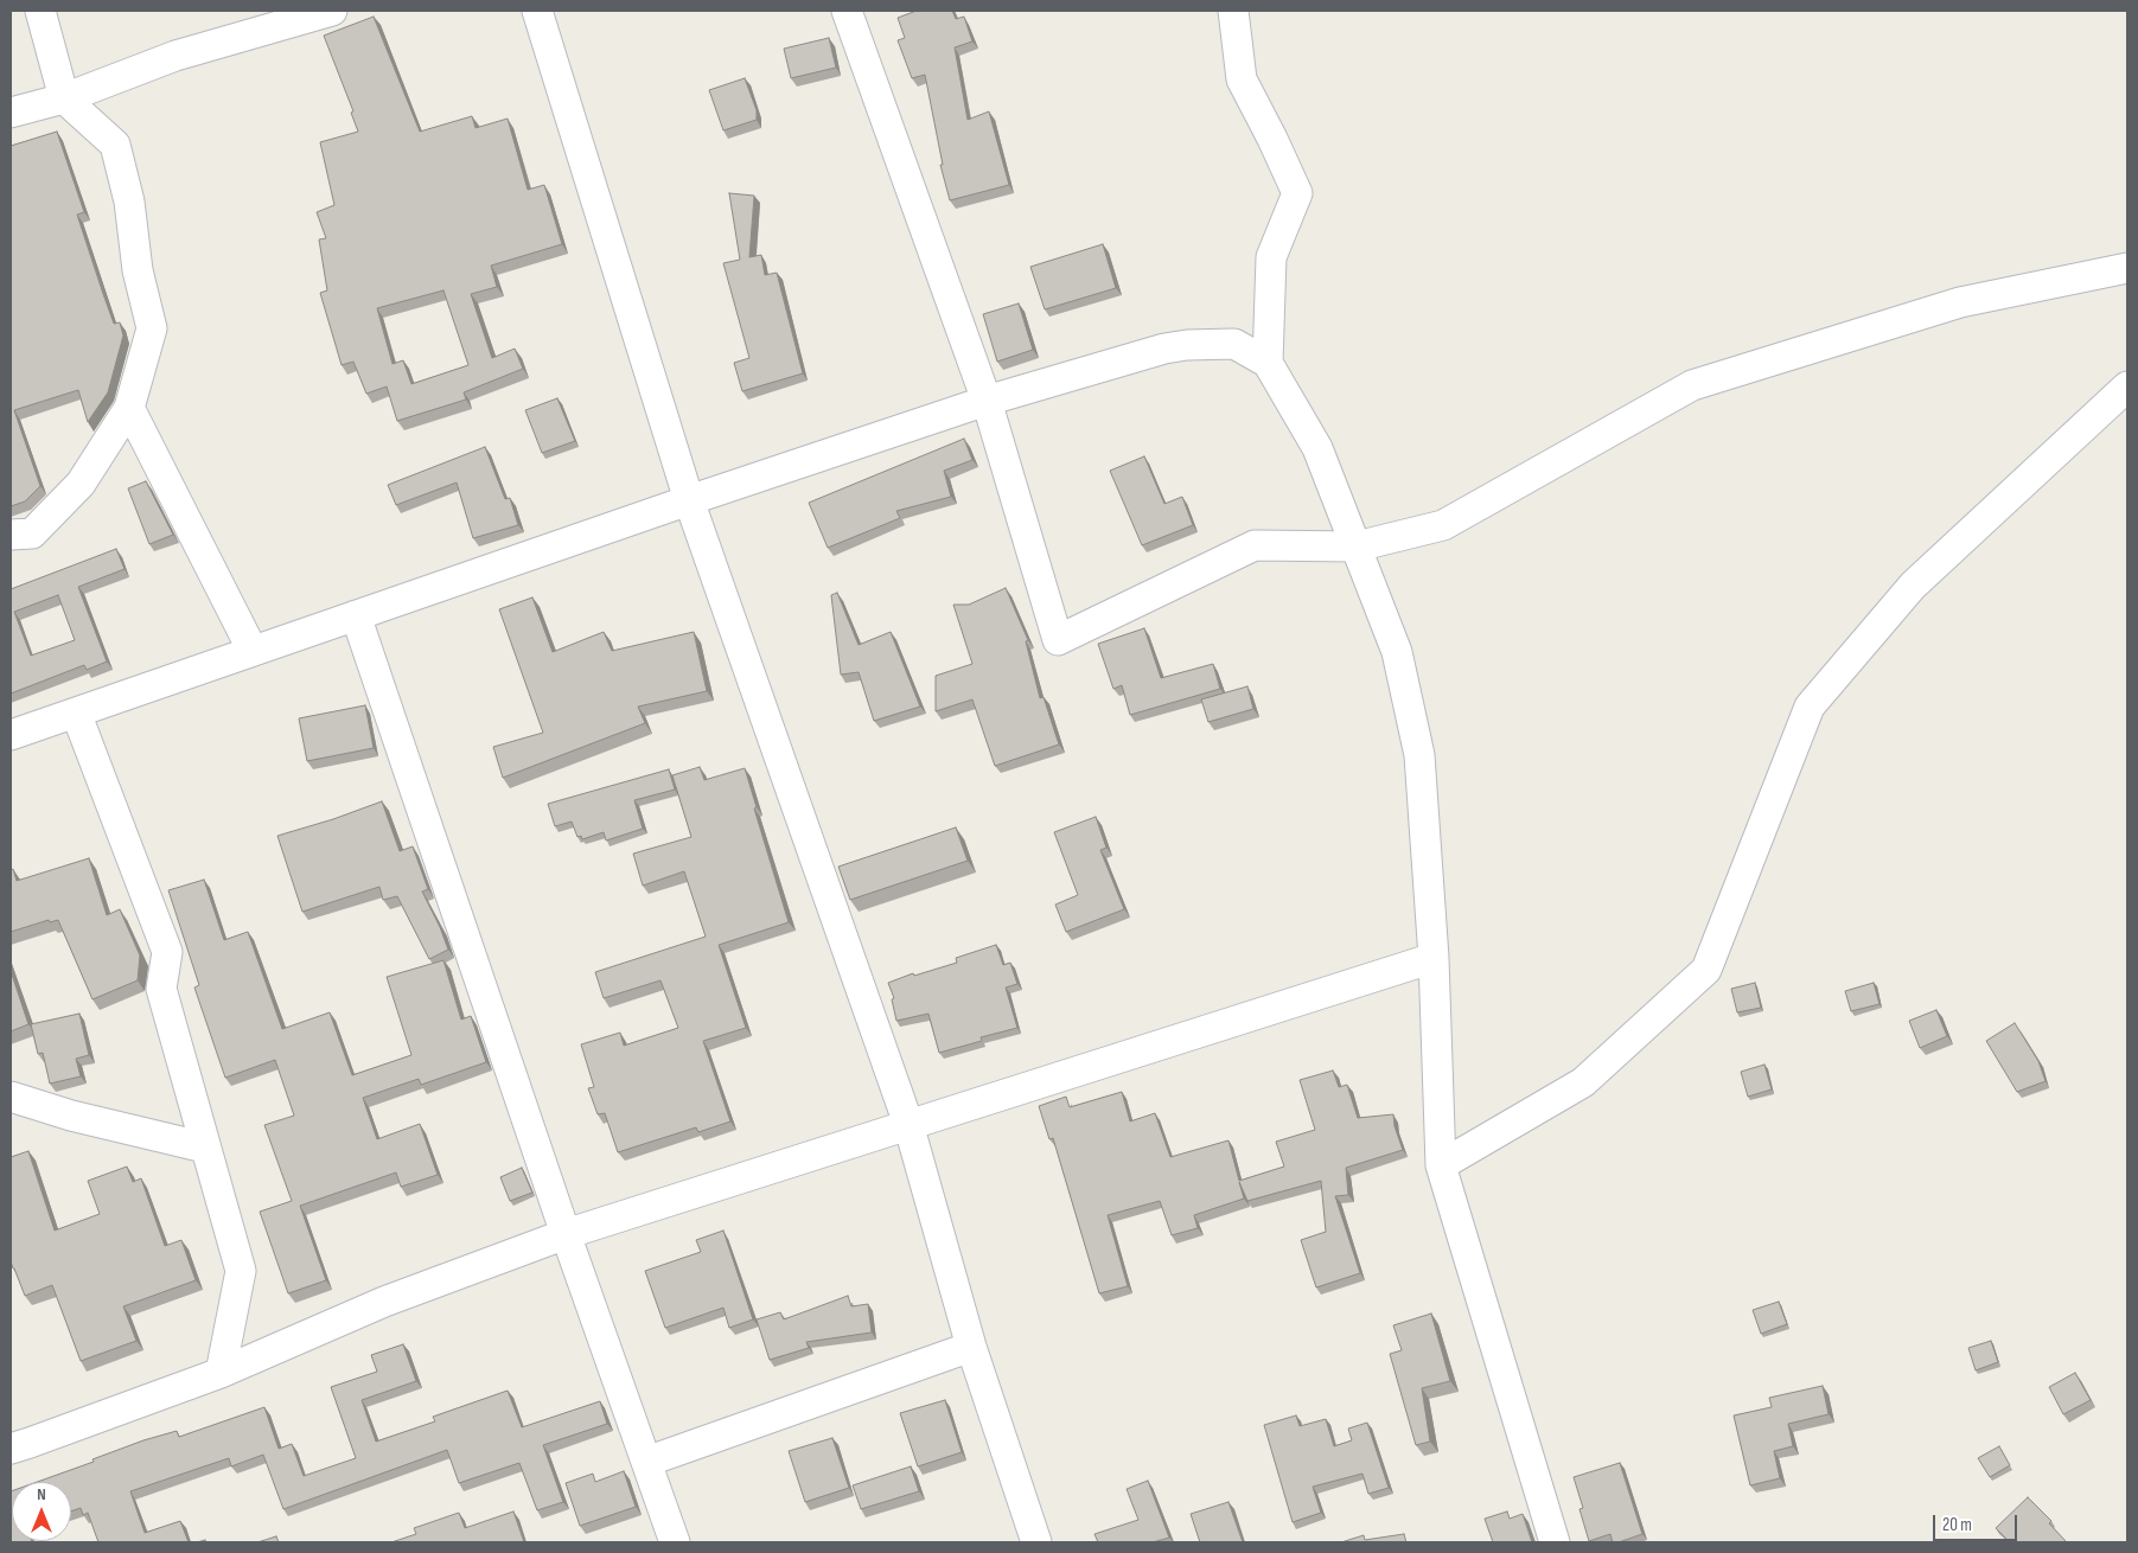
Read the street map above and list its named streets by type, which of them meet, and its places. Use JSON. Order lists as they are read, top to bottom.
{
  "scale_bar": "20 m",
  "north": "top"
}
